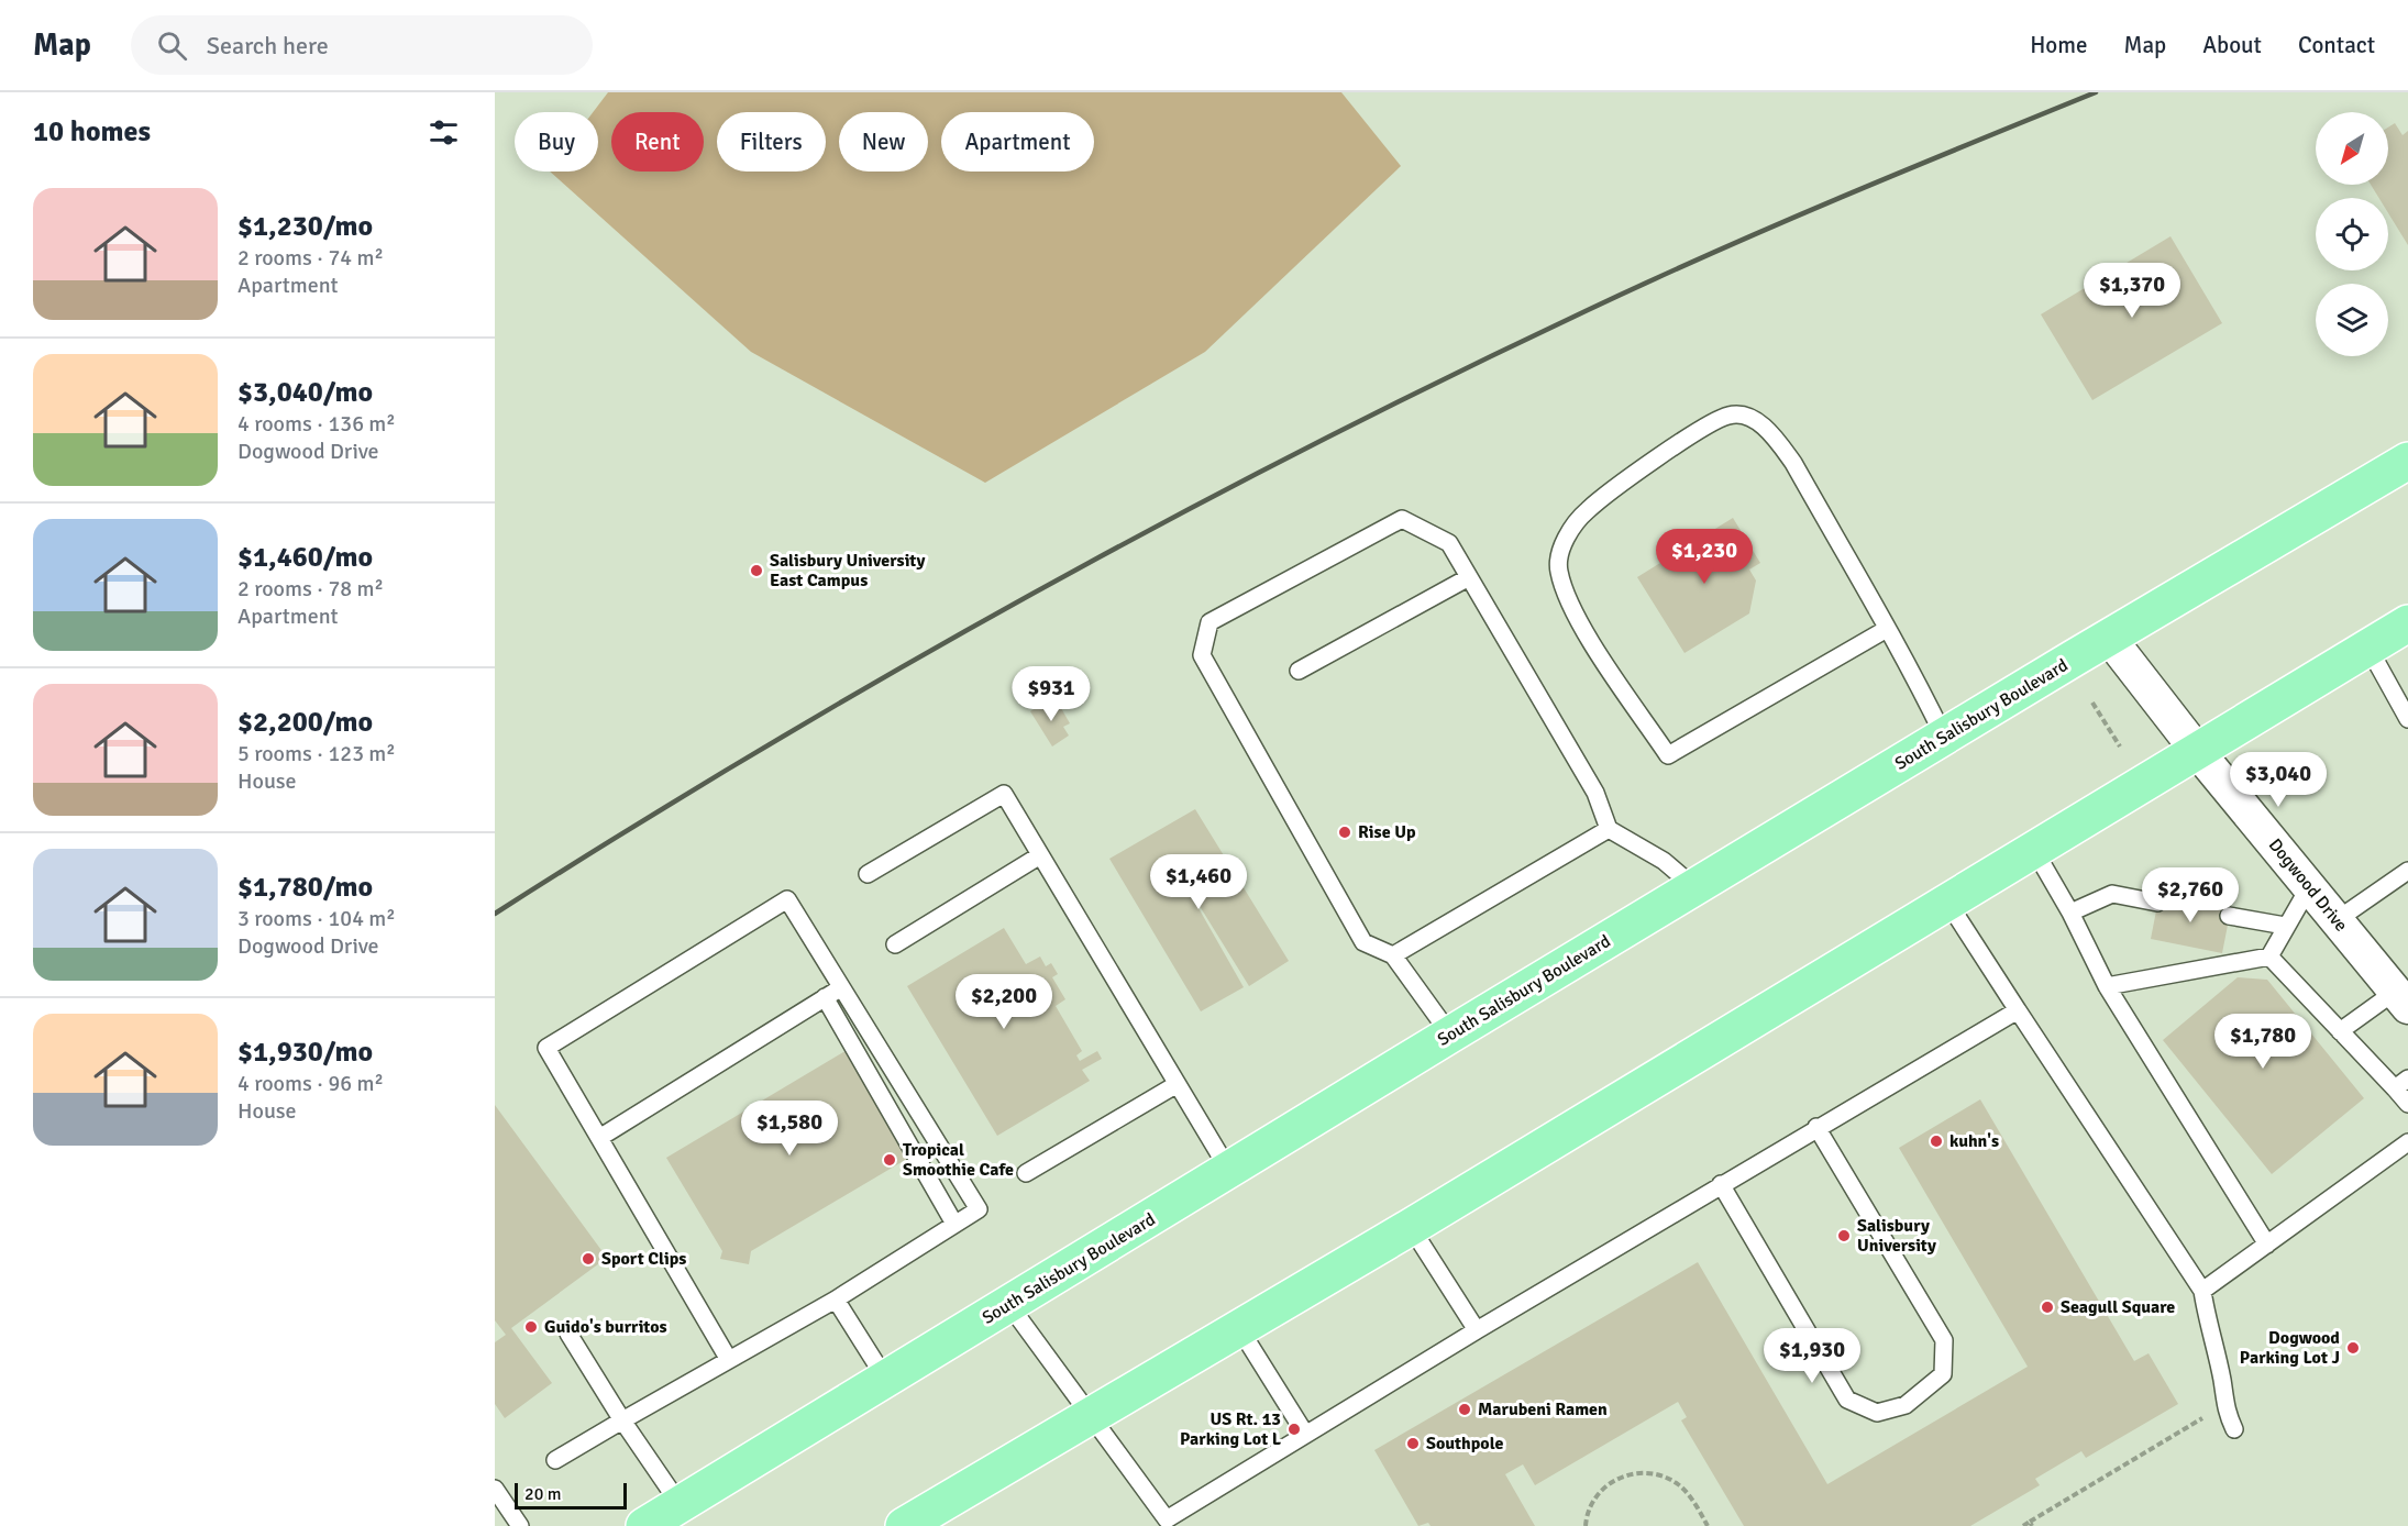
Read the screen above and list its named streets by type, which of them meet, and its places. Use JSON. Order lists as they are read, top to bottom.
{
  "streets": {
    "main road": ["South Salisbury Boulevard"],
    "street": ["Dogwood Drive"]
  },
  "crossings": [
    ["South Salisbury Boulevard", "Dogwood Drive"]
  ],
  "places": [
    "Salisbury University East Campus",
    "Rise Up",
    "kuhn's",
    "Tropical Smoothie Cafe",
    "Salisbury University",
    "Sport Clips",
    "Seagull Square",
    "Guido's burritos",
    "Dogwood Parking Lot J",
    "Marubeni Ramen",
    "US Rt. 13 Parking Lot L",
    "Southpole"
  ],
  "scale_bar": "20 m",
  "north": "bottom left",
  "page": {
    "header": "Map",
    "search": "Search here",
    "nav": [
      "Home",
      "Map",
      "About",
      "Contact"
    ],
    "heading": "10 homes",
    "chip": [
      "Buy",
      "Rent",
      "Filters",
      "New",
      "Apartment"
    ],
    "list": [
      {
        "name": "$1,230/mo",
        "note": "2 rooms · 74 m² · Apartment"
      },
      {
        "name": "$3,040/mo",
        "note": "4 rooms · 136 m² · Dogwood Drive"
      },
      {
        "name": "$1,460/mo",
        "note": "2 rooms · 78 m² · Apartment"
      },
      {
        "name": "$2,200/mo",
        "note": "5 rooms · 123 m² · House"
      },
      {
        "name": "$1,780/mo",
        "note": "3 rooms · 104 m² · Dogwood Drive"
      },
      {
        "name": "$1,930/mo",
        "note": "4 rooms · 96 m² · House"
      }
    ],
    "price": [
      "$1,370",
      "$1,230",
      "$931",
      "$3,040",
      "$1,460",
      "$2,760",
      "$2,200",
      "$1,780",
      "$1,580",
      "$1,930"
    ],
    "scale": "20 m"
  }
}
